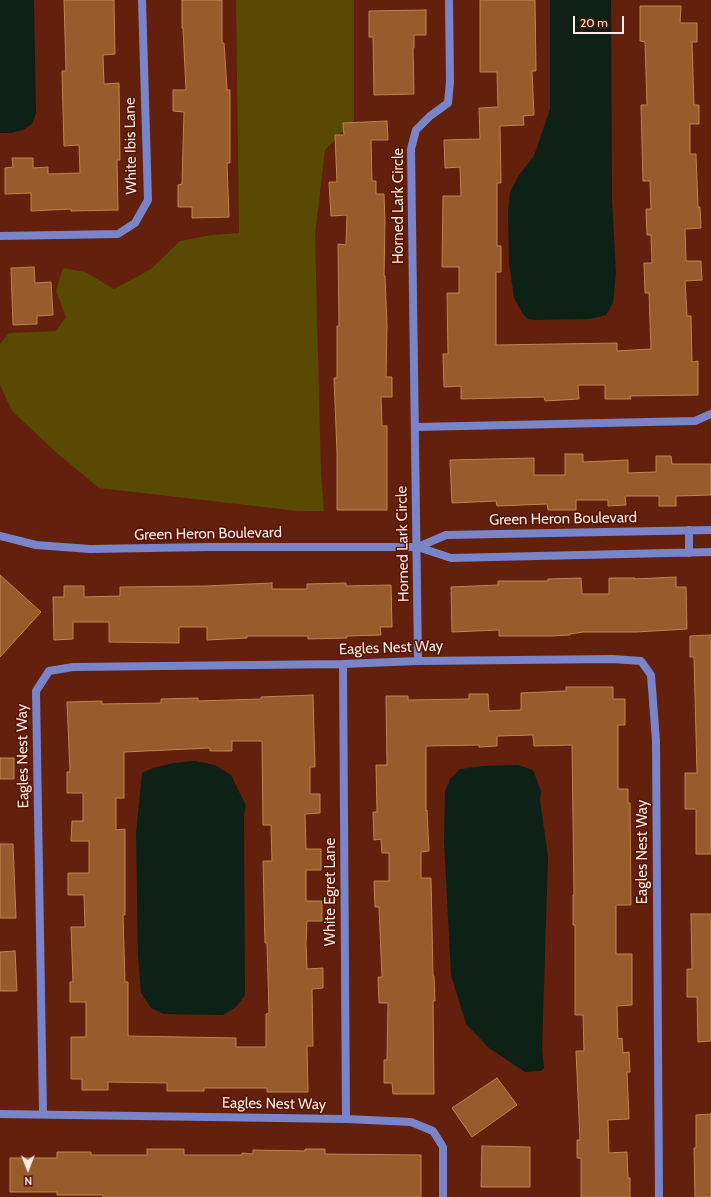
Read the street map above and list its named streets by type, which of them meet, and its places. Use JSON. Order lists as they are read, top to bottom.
{
  "streets": {
    "street": [
      "White Ibis Lane",
      "Horned Lark Circle",
      "Green Heron Boulevard",
      "Eagles Nest Way",
      "White Egret Lane"
    ]
  },
  "crossings": [
    ["Horned Lark Circle", "Green Heron Boulevard"],
    ["Horned Lark Circle", "Eagles Nest Way"],
    ["Eagles Nest Way", "White Egret Lane"]
  ],
  "scale_bar": "20 m",
  "north": "bottom"
}
